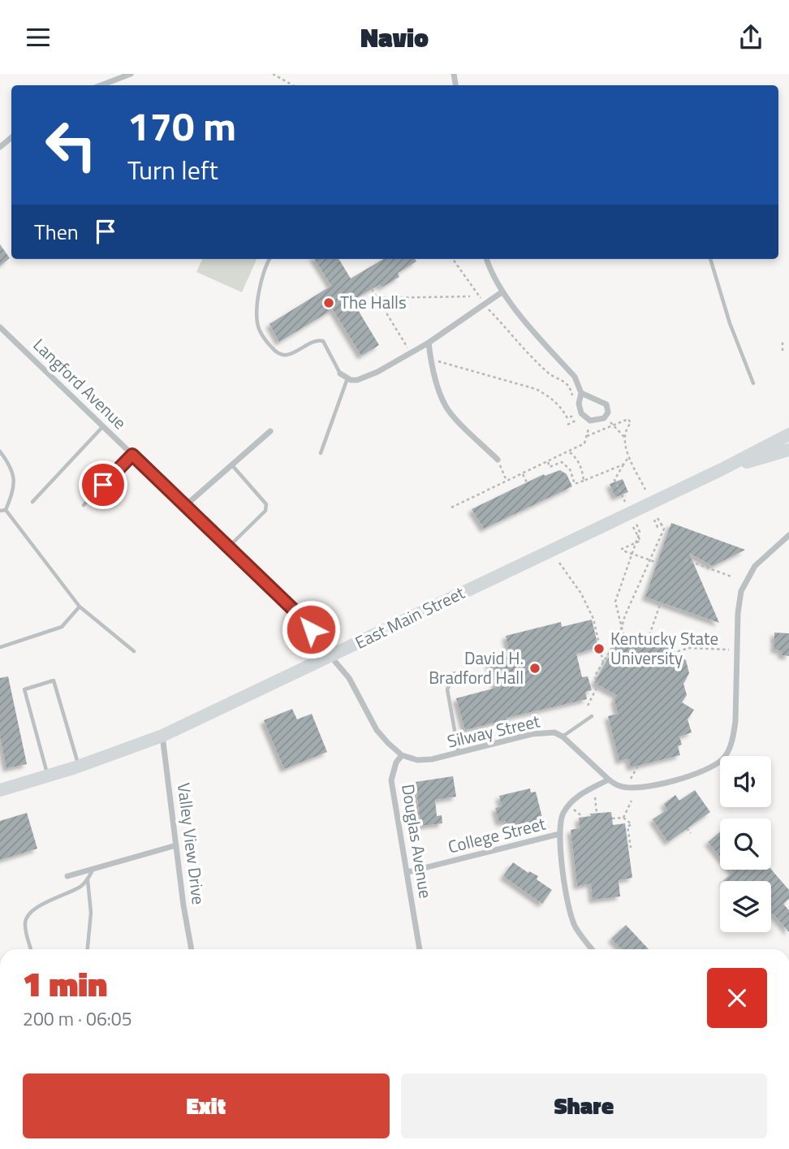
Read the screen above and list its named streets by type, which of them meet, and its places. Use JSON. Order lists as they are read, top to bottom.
{
  "streets": {
    "main road": ["East Main Street"],
    "street": [
      "Langford Avenue",
      "Silway Street",
      "College Street",
      "Douglas Avenue",
      "Valley View Drive"
    ]
  },
  "crossings": [
    ["Langford Avenue", "East Main Street"],
    ["East Main Street", "Valley View Drive"],
    ["Silway Street", "Douglas Avenue"],
    ["College Street", "Douglas Avenue"]
  ],
  "places": ["The Halls", "Kentucky State University", "David H. Bradford Hall"],
  "page": {
    "header": "Navio",
    "turn": ["170 m", "Turn left"],
    "then": "Then",
    "heading": ["1 min", "200 m · 06:05"],
    "buttons": ["Exit", "Share"]
  }
}
